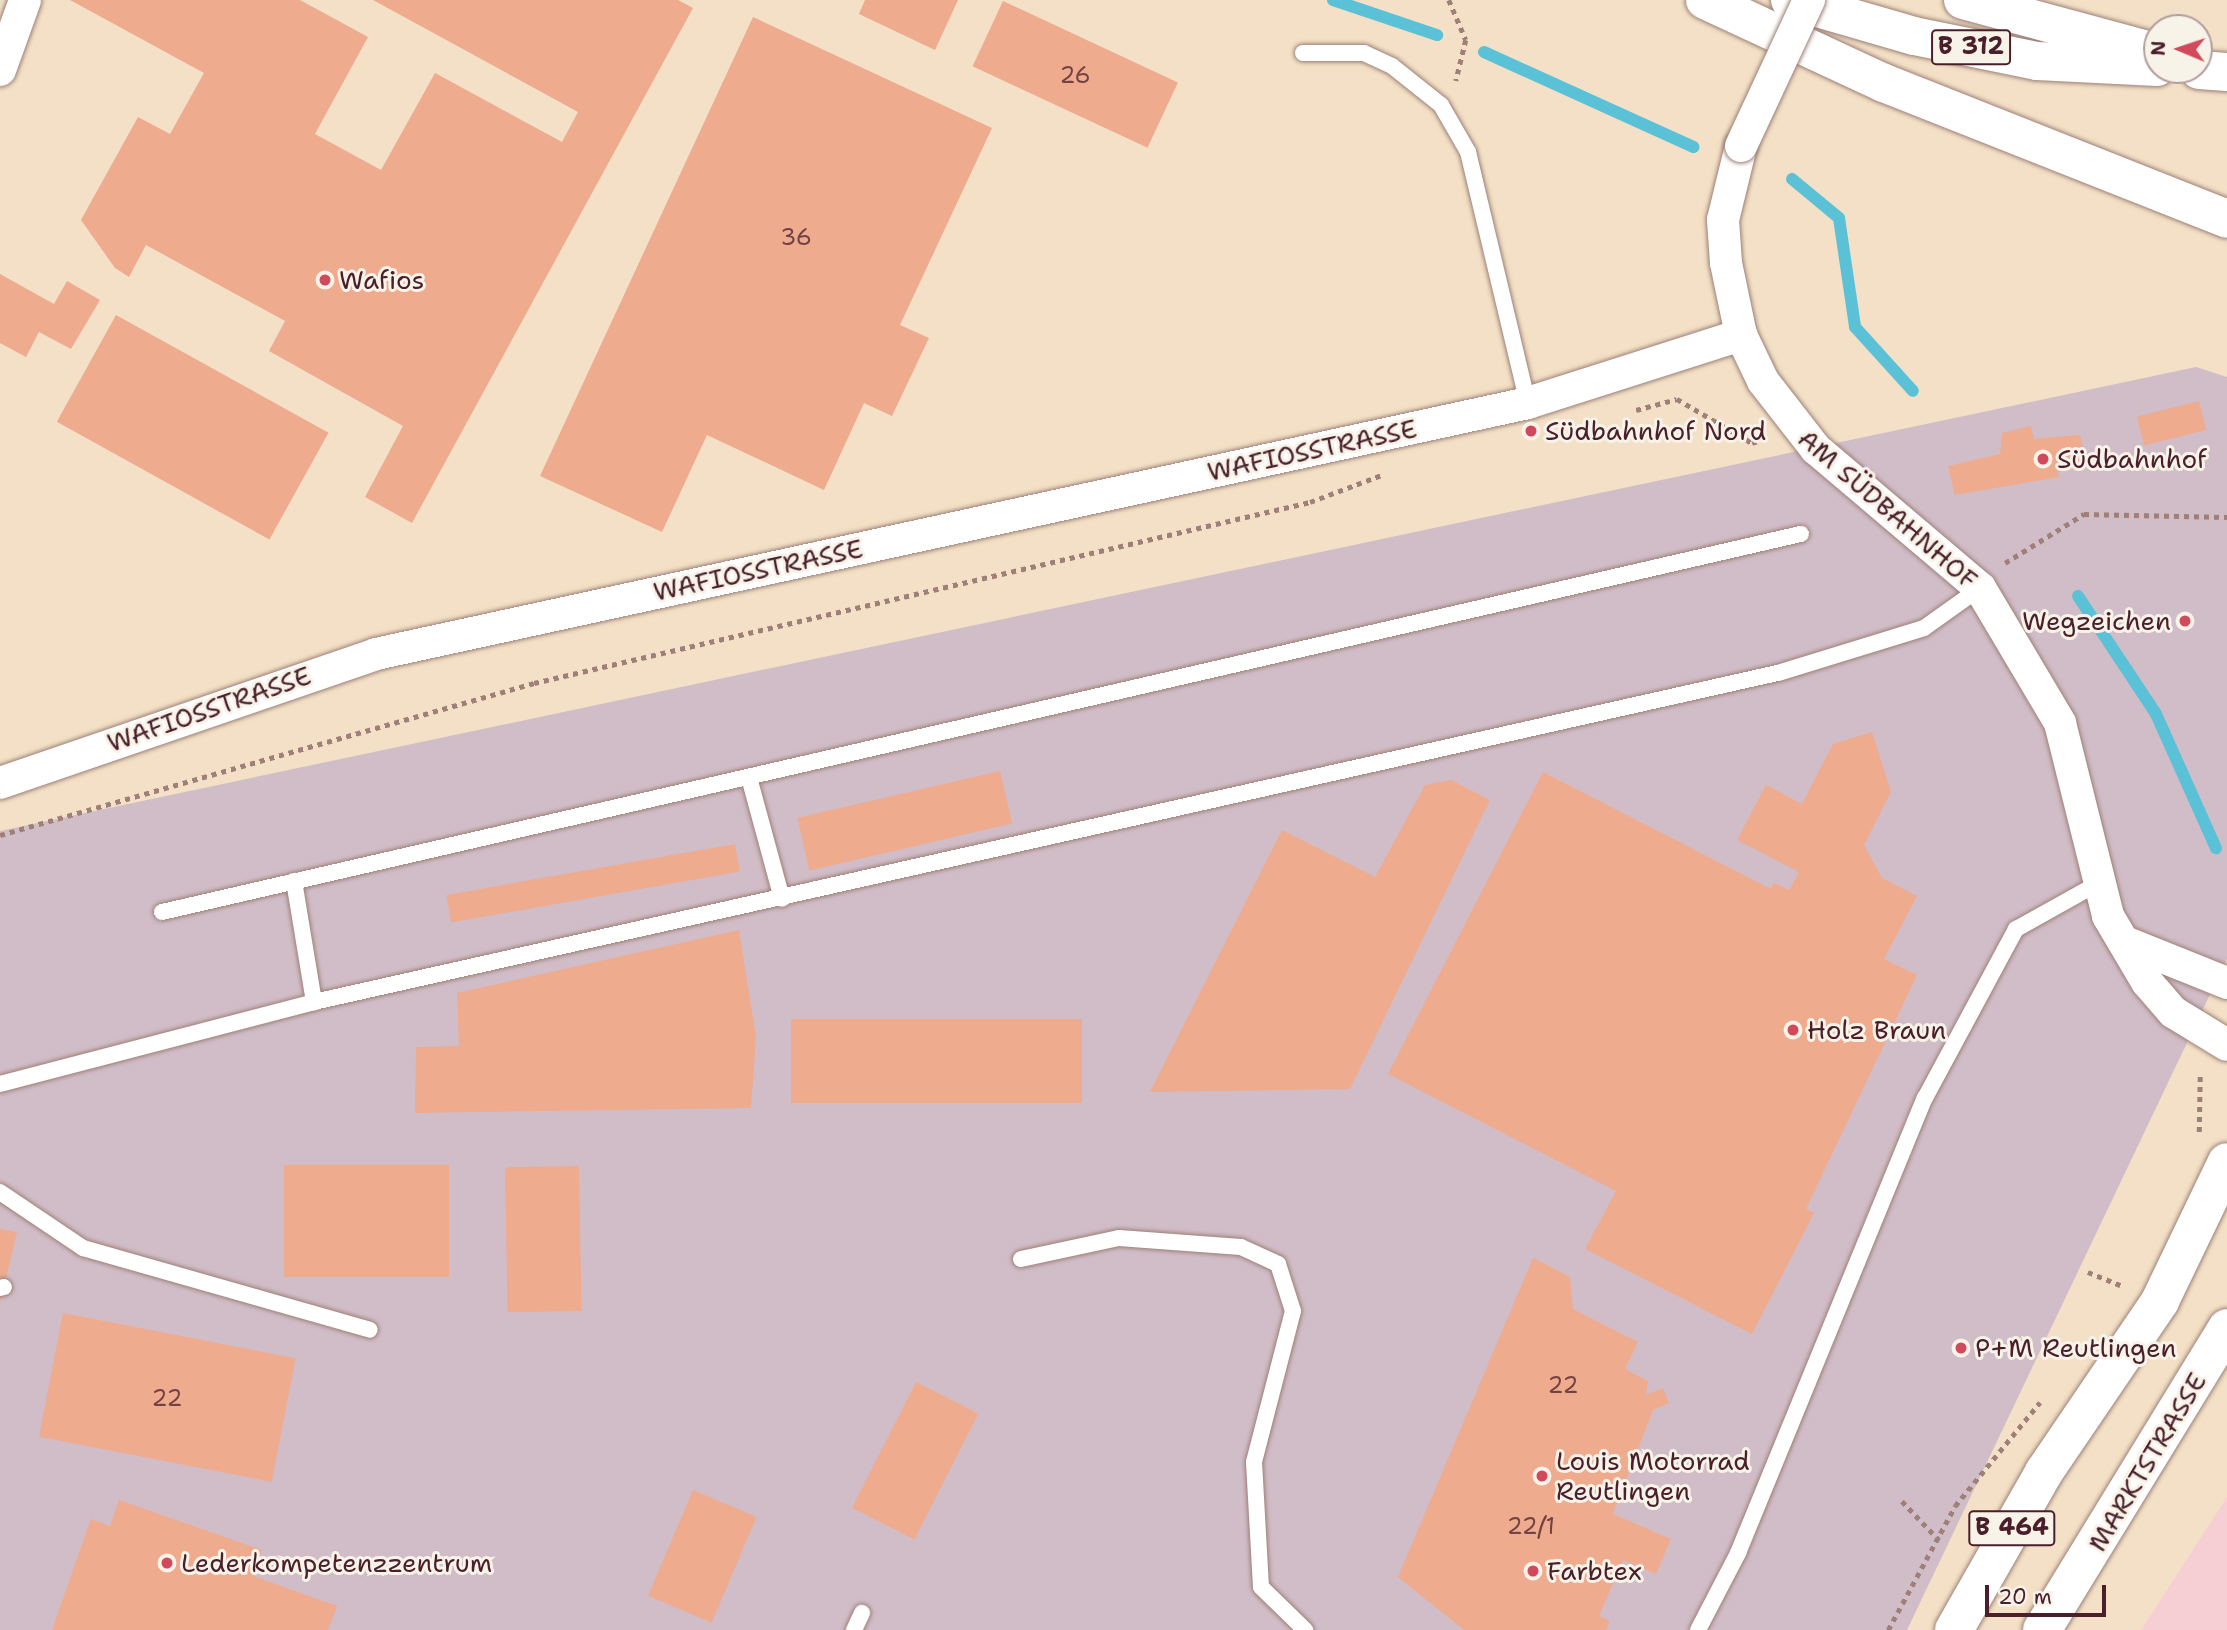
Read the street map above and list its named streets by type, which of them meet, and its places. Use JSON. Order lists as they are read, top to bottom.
{
  "streets": {
    "main road": ["B 312", "MARKTSTRASSE", "B 464"],
    "street": ["WAFIOSSTRASSE", "AM SÜDBAHNHOF"]
  },
  "crossings": [
    ["WAFIOSSTRASSE", "AM SÜDBAHNHOF"]
  ],
  "places": [
    "Wafios",
    "Südbahnhof Nord",
    "Südbahnhof",
    "Wegzeichen",
    "Holz Braun",
    "P+M Reutlingen",
    "Louis Motorrad Reutlingen",
    "Lederkompetenzzentrum",
    "Farbtex"
  ],
  "house_numbers": [
    "26",
    "36",
    "22",
    "22",
    "22/1"
  ],
  "scale_bar": "20 m",
  "north": "left"
}
